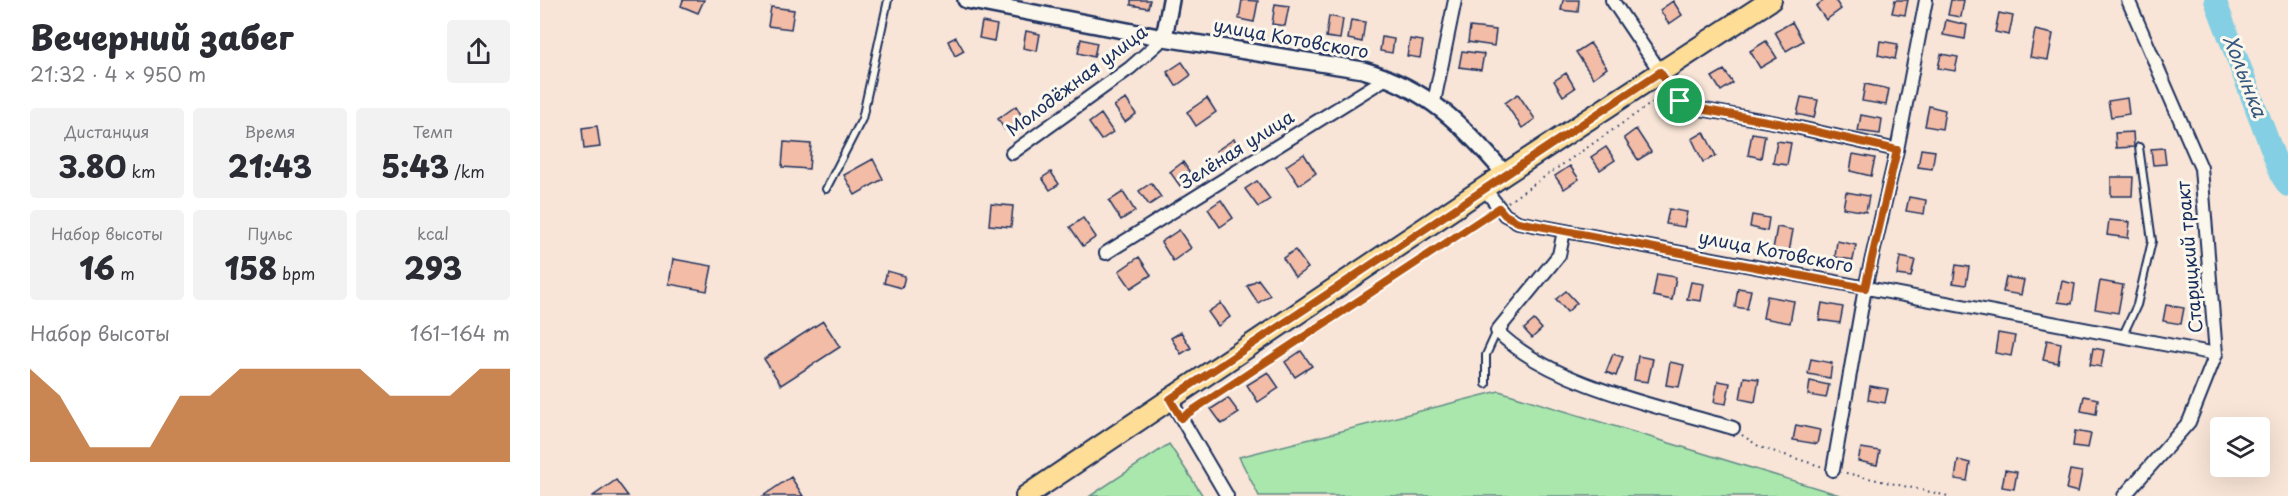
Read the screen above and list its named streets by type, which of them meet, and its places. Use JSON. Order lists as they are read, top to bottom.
{
  "streets": {
    "street": [
      "улица Котовского",
      "Молодёжная улица",
      "Зелёная улица",
      "Старицкий тракт"
    ]
  },
  "crossings": [
    ["улица Котовского", "Молодёжная улица"],
    ["улица Котовского", "Зелёная улица"],
    ["улица Котовского", "Старицкий тракт"]
  ],
  "water": ["Холынка"],
  "page": {
    "heading": ["Вечерний забег", "21:32 · 4 × 950 m"],
    "stats": [
      ["Дистанция", "3.80 km"],
      ["Время", "21:43"],
      ["Темп", "5:43 /km"],
      ["Набор высоты", "16 m"],
      ["Пульс", "158 bpm"],
      ["kcal", "293"]
    ],
    "chart": ["Набор высоты", "161–164 m"]
  }
}
